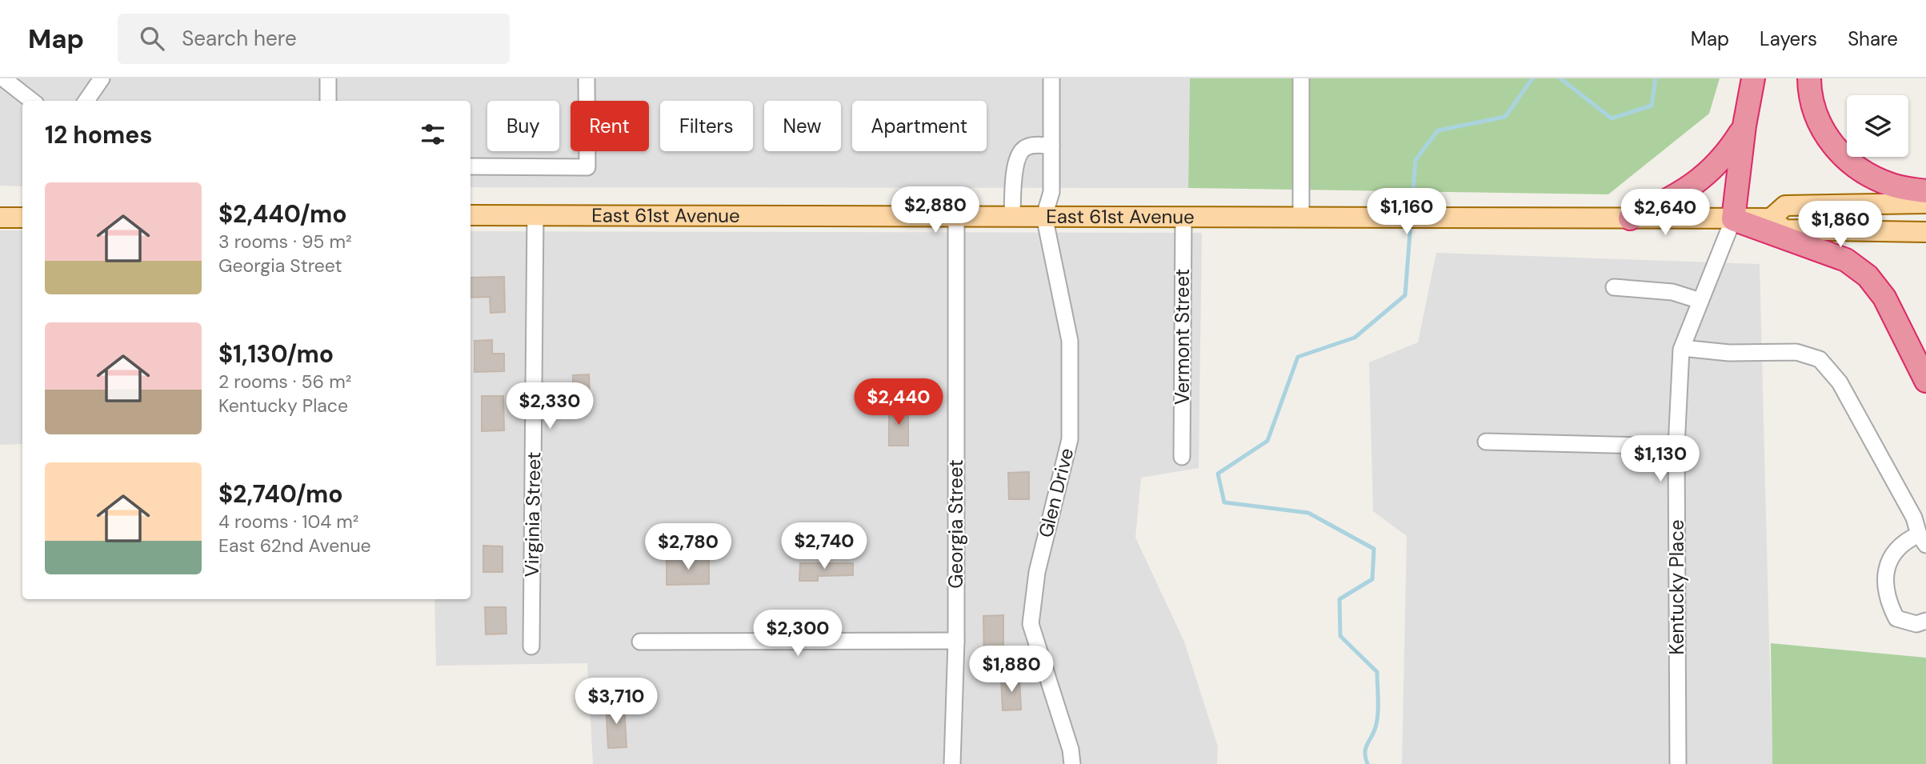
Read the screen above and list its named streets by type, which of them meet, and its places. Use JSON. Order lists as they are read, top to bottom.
{
  "streets": {
    "main road": ["East 61st Avenue"],
    "street": [
      "Vermont Street",
      "Glen Drive",
      "Virginia Street",
      "Georgia Street",
      "Kentucky Place"
    ]
  },
  "crossings": [
    ["East 61st Avenue", "Vermont Street"],
    ["East 61st Avenue", "Glen Drive"],
    ["East 61st Avenue", "Virginia Street"],
    ["East 61st Avenue", "Georgia Street"],
    ["East 61st Avenue", "Kentucky Place"]
  ],
  "page": {
    "header": "Map",
    "search": "Search here",
    "nav": ["Map", "Layers", "Share"],
    "chip": [
      "Buy",
      "Rent",
      "Filters",
      "New",
      "Apartment"
    ],
    "heading": "12 homes",
    "list": [
      {
        "name": "$2,440/mo",
        "note": "3 rooms · 95 m² · Georgia Street"
      },
      {
        "name": "$1,130/mo",
        "note": "2 rooms · 56 m² · Kentucky Place"
      },
      {
        "name": "$2,740/mo",
        "note": "4 rooms · 104 m² · East 62nd Avenue"
      }
    ],
    "price": [
      "$2,880",
      "$1,160",
      "$2,640",
      "$1,860",
      "$2,440",
      "$2,330",
      "$1,130",
      "$2,740",
      "$2,780",
      "$2,300",
      "$1,880",
      "$3,710"
    ]
  }
}
